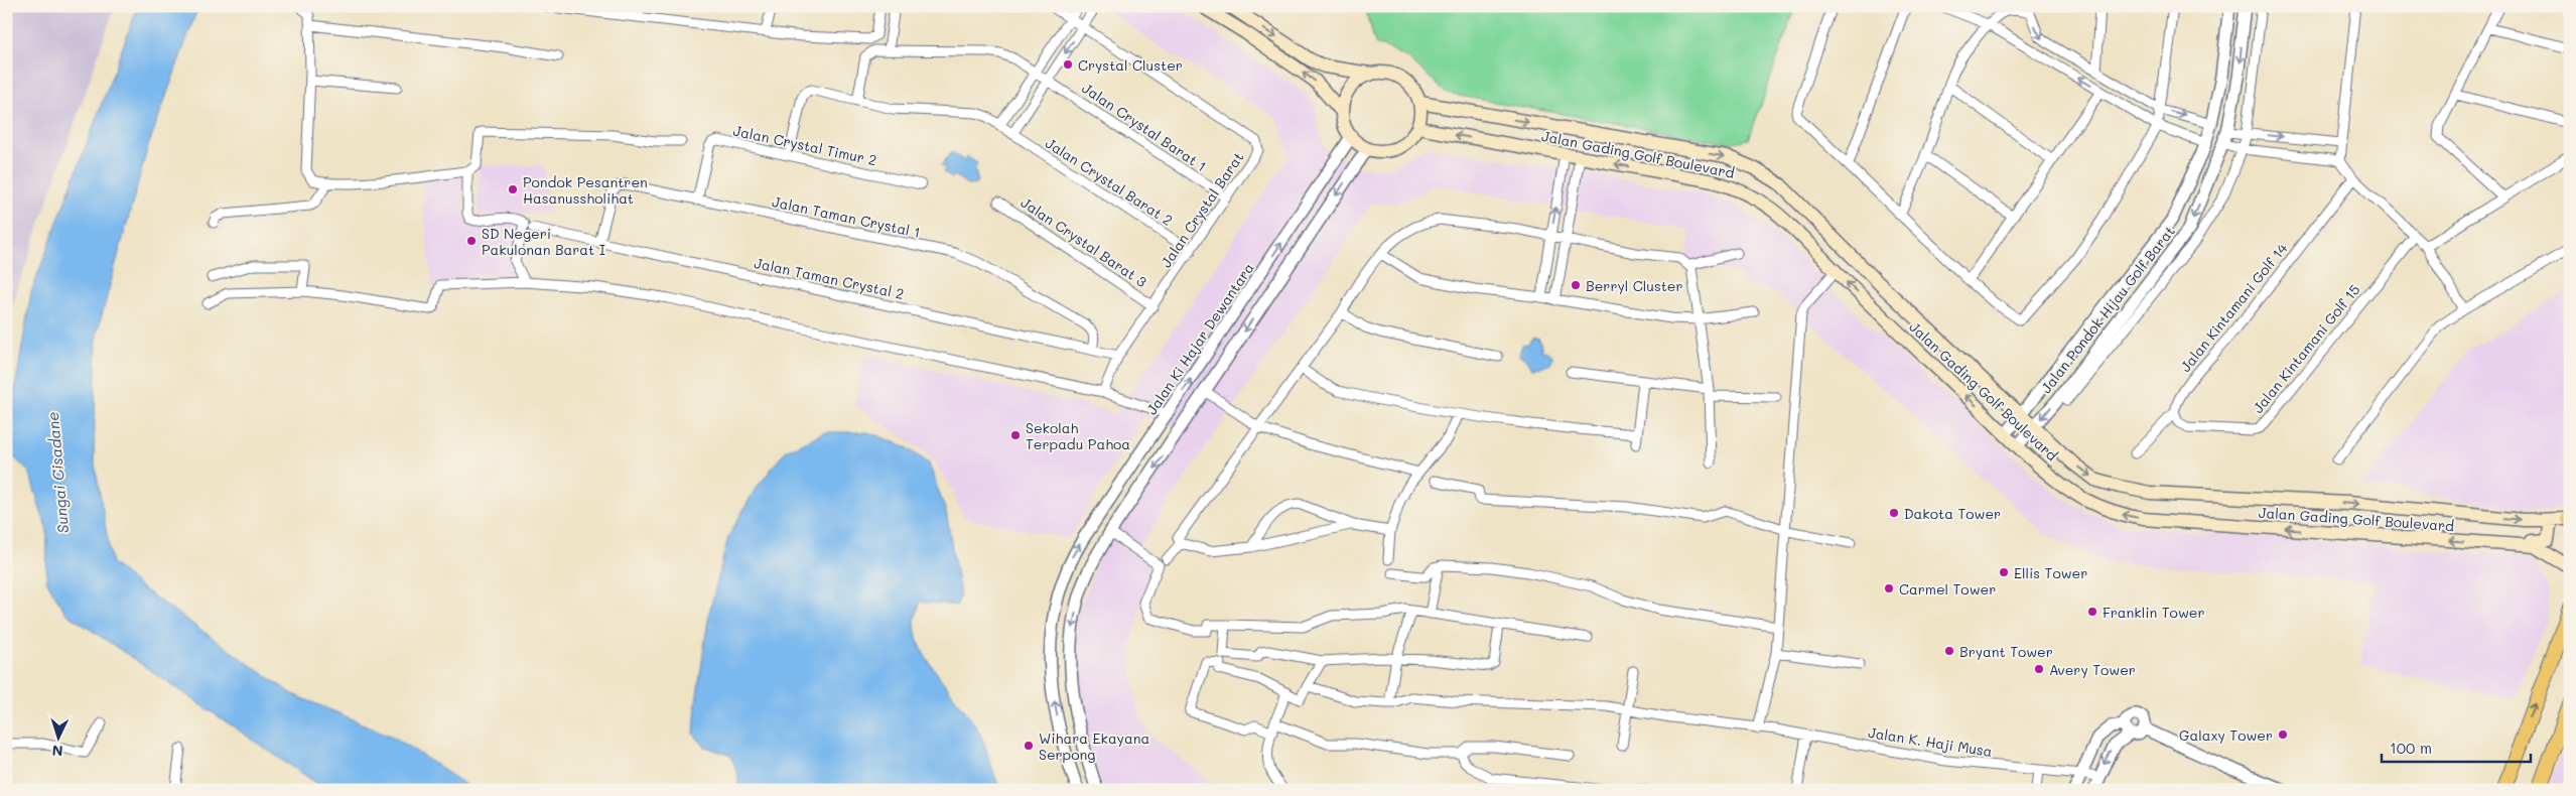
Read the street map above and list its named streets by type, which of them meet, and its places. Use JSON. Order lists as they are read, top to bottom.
{
  "streets": {
    "main road": ["Jalan Gading Golf Boulevard"],
    "street": [
      "Jalan Crystal Barat 1",
      "Jalan Crystal Timur 2",
      "Jalan Crystal Barat 2",
      "Jalan Crystal Barat",
      "Jalan Taman Crystal 1",
      "Jalan Crystal Barat 3",
      "Jalan Taman Crystal 2",
      "Jalan Kintamani Golf 14",
      "Jalan Pondok Hijau Golf Barat",
      "Jalan Ki Hajar Dewantara",
      "Jalan Kintamani Golf 15",
      "Jalan K. Haji Musa"
    ]
  },
  "crossings": [
    ["Jalan Crystal Barat 1", "Jalan Crystal Barat 2"],
    ["Jalan Crystal Barat 1", "Jalan Crystal Barat"],
    ["Jalan Crystal Timur 2", "Jalan Crystal Barat 2"],
    ["Jalan Crystal Timur 2", "Jalan Taman Crystal 1"],
    ["Jalan Gading Golf Boulevard", "Jalan Pondok Hijau Golf Barat"],
    ["Jalan Gading Golf Boulevard", "Jalan Ki Hajar Dewantara"],
    ["Jalan Crystal Barat 2", "Jalan Crystal Barat"],
    ["Jalan Crystal Barat", "Jalan Crystal Barat 3"],
    ["Jalan Crystal Barat", "Jalan Taman Crystal 2"],
    ["Jalan Taman Crystal 1", "Jalan Taman Crystal 2"],
    ["Jalan Kintamani Golf 14", "Jalan Kintamani Golf 15"]
  ],
  "water": ["Sungai Cisadane"],
  "places": [
    "Crystal Cluster",
    "Pondok Pesantren Hasanussholihat",
    "SD Negeri Pakulonan Barat I",
    "Berryl Cluster",
    "Sekolah Terpadu Pahoa",
    "Dakota Tower",
    "Ellis Tower",
    "Carmel Tower",
    "Franklin Tower",
    "Bryant Tower",
    "Avery Tower",
    "Galaxy Tower",
    "Wihara Ekayana Serpong"
  ],
  "scale_bar": "100 m",
  "north": "bottom"
}
